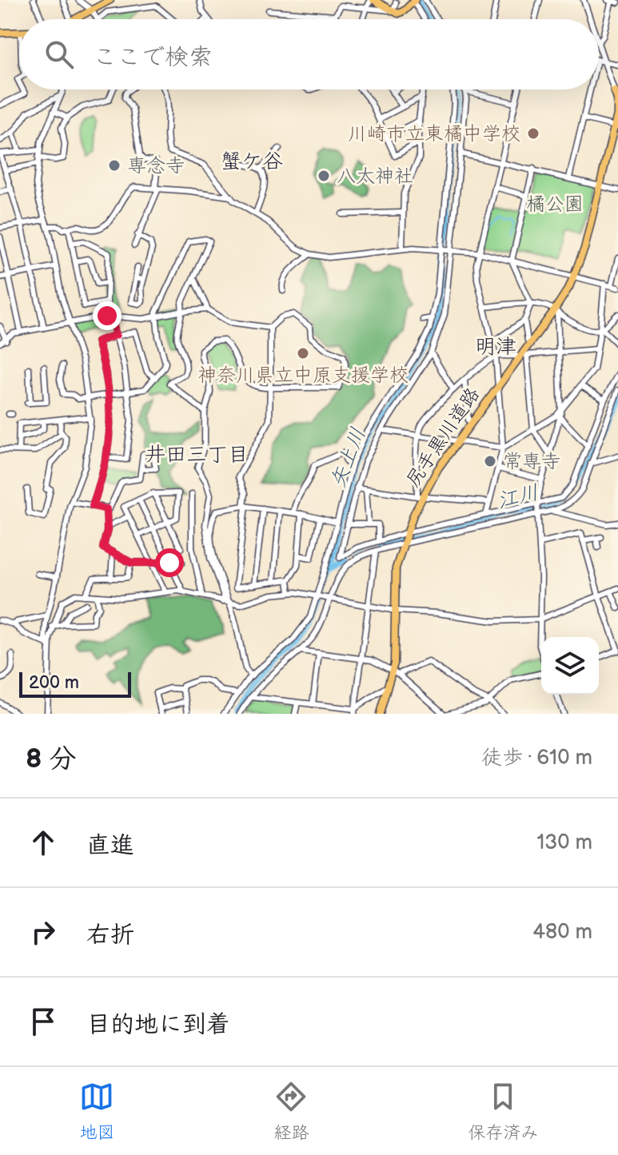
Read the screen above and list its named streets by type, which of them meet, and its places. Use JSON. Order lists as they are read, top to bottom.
{
  "streets": {
    "main road": ["尻手黒川道路"]
  },
  "districts": ["蟹ケ谷", "明津", "井田三丁目"],
  "water": ["矢上川", "江川"],
  "parks": ["橘公園"],
  "places": [
    "川崎市立東橘中学校",
    "専念寺",
    "八太神社",
    "神奈川県立中原支援学校",
    "常専寺"
  ],
  "scale_bar": "200 m",
  "page": {
    "search": "ここで検索",
    "scale": "200 m",
    "heading": ["8 分", "徒歩 · 610 m"],
    "list": [
      ["直進", "130 m"],
      ["右折", "480 m"],
      "目的地に到着"
    ],
    "nav": ["地図", "経路", "保存済み"]
  }
}
